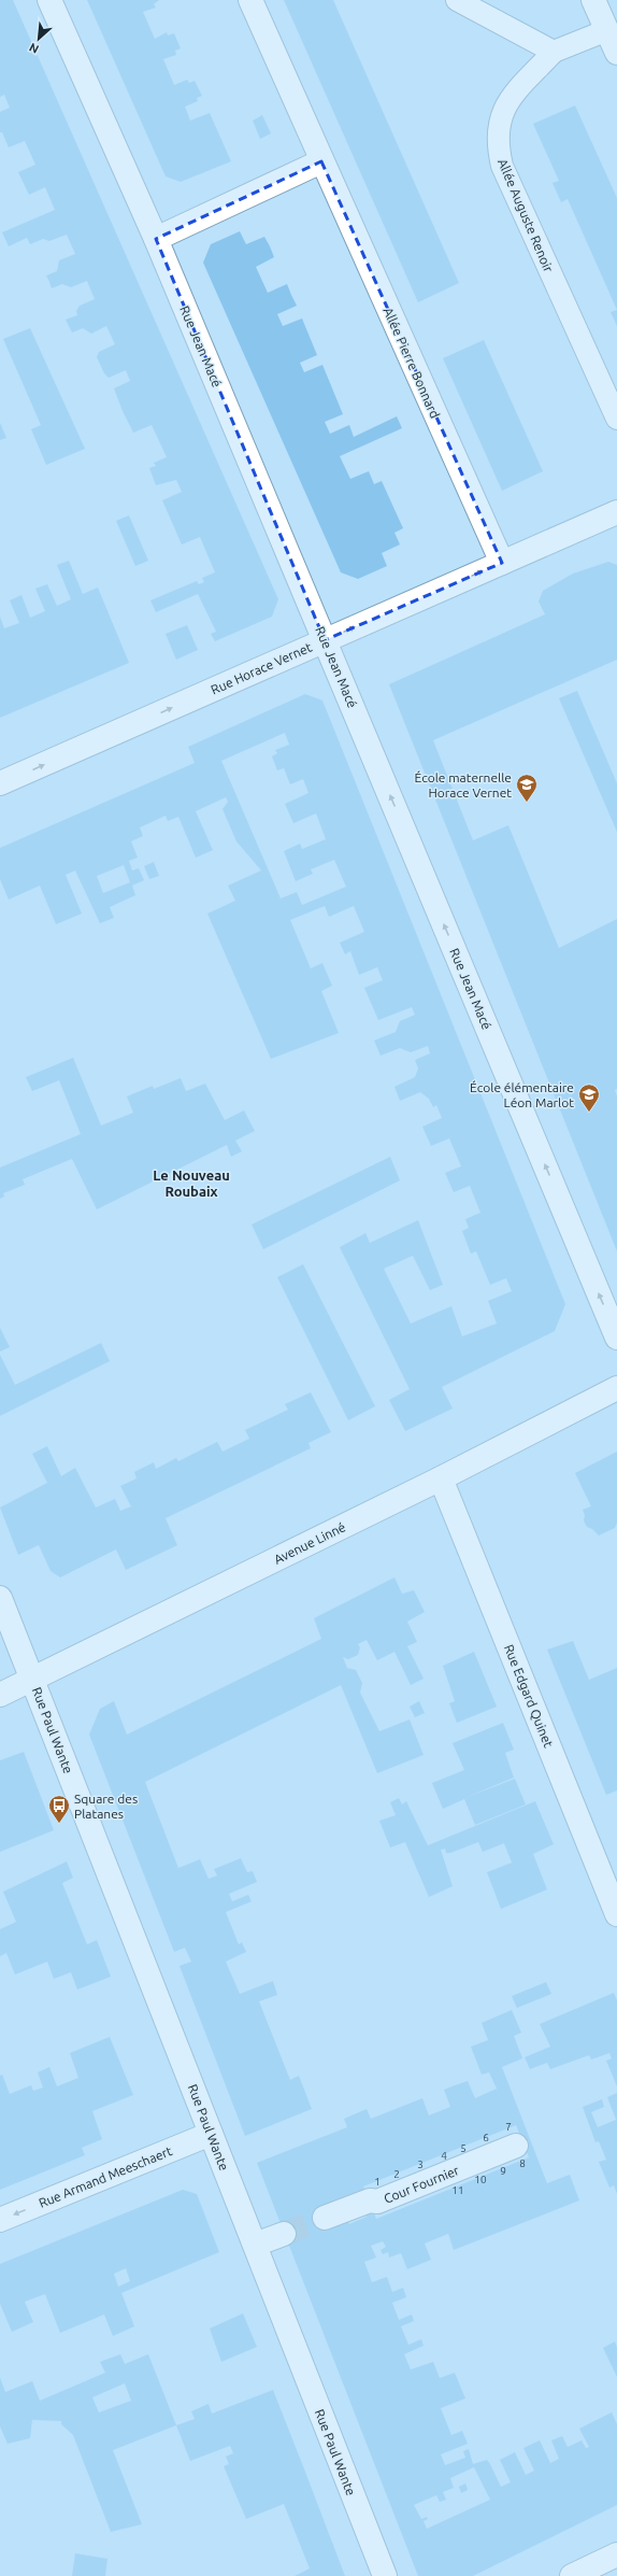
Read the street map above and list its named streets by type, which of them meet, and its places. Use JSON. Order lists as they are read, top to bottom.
{
  "streets": {
    "street": [
      "Rue Jean Macé",
      "Allée Pierre Bonnard",
      "Rue Horace Vernet",
      "Avenue Linné",
      "Rue Edgard Quinet",
      "Rue Paul Wante",
      "Rue Armand Meeschaert",
      "Cour Fournier"
    ],
    "lane": ["Allée Auguste Renoir"]
  },
  "crossings": [
    ["Rue Jean Macé", "Rue Horace Vernet"],
    ["Allée Pierre Bonnard", "Rue Horace Vernet"],
    ["Avenue Linné", "Rue Edgard Quinet"],
    ["Avenue Linné", "Rue Paul Wante"],
    ["Rue Paul Wante", "Rue Armand Meeschaert"]
  ],
  "one_way": ["Rue Jean Macé", "Rue Horace Vernet", "Rue Armand Meeschaert"],
  "districts": ["Le Nouveau Roubaix"],
  "places": {
    "school or university": ["École maternelle Horace Vernet", "École élémentaire Léon Marlot"],
    "bus stop": ["Square des Platanes"]
  },
  "house_numbers": [
    "7",
    "6",
    "5",
    "4",
    "8",
    "3",
    "9",
    "2",
    "10",
    "1",
    "11"
  ],
  "north": "bottom left"
}
